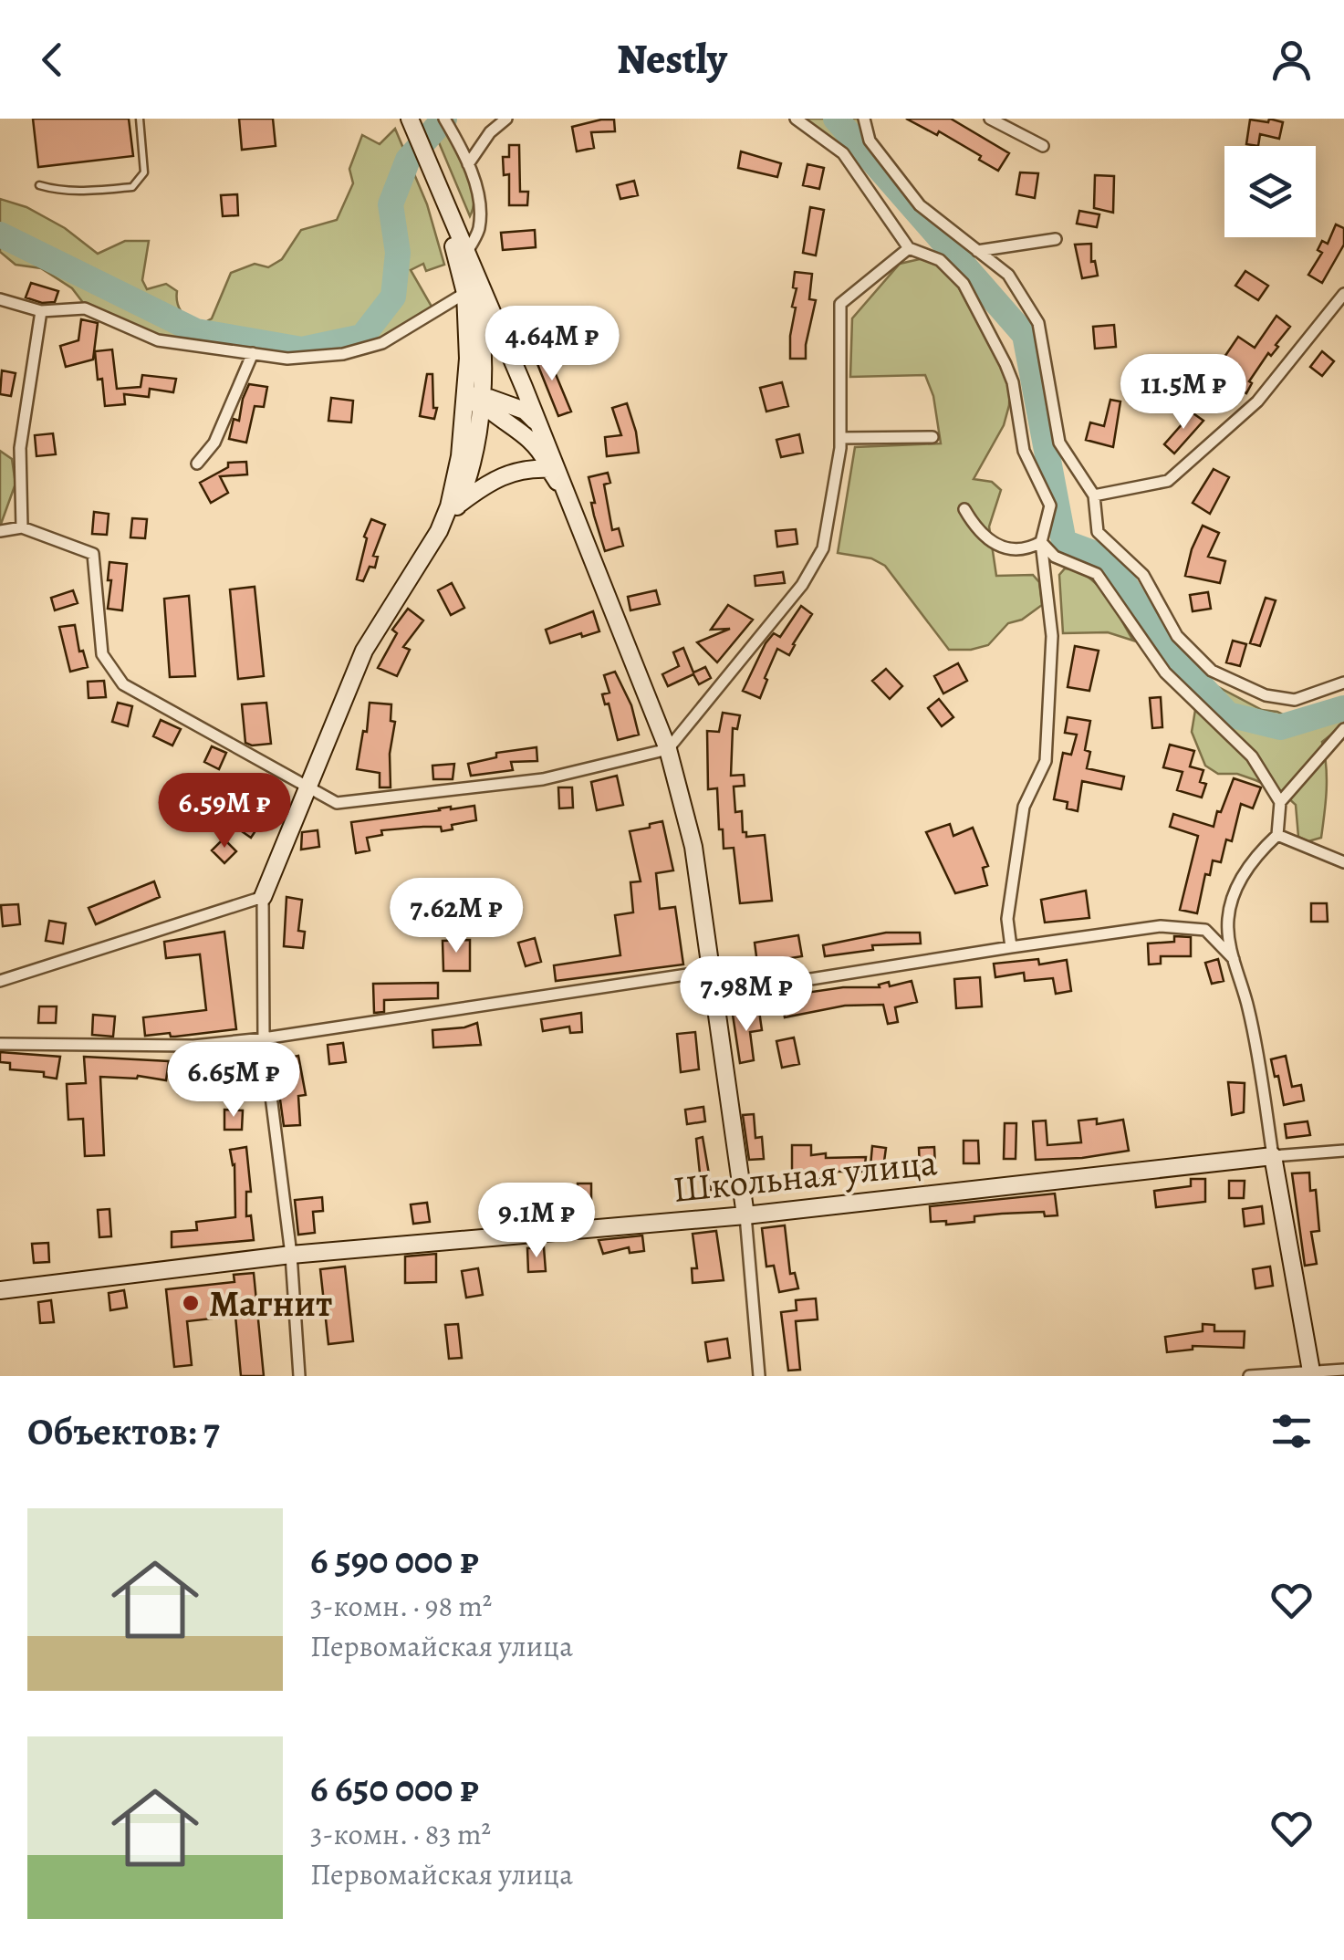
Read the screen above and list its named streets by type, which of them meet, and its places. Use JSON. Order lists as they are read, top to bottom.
{
  "streets": {
    "street": ["Школьная улица"]
  },
  "places": ["Магнит"],
  "page": {
    "header": "Nestly",
    "price": [
      "4.64M ₽",
      "11.5M ₽",
      "6.59M ₽",
      "7.62M ₽",
      "7.98M ₽",
      "6.65M ₽",
      "9.1M ₽"
    ],
    "heading": "Объектов: 7",
    "list": [
      {
        "name": "6 590 000 ₽",
        "note": "3-комн. · 98 m² · Первомайская улица"
      },
      {
        "name": "6 650 000 ₽",
        "note": "3-комн. · 83 m² · Первомайская улица"
      }
    ]
  }
}
